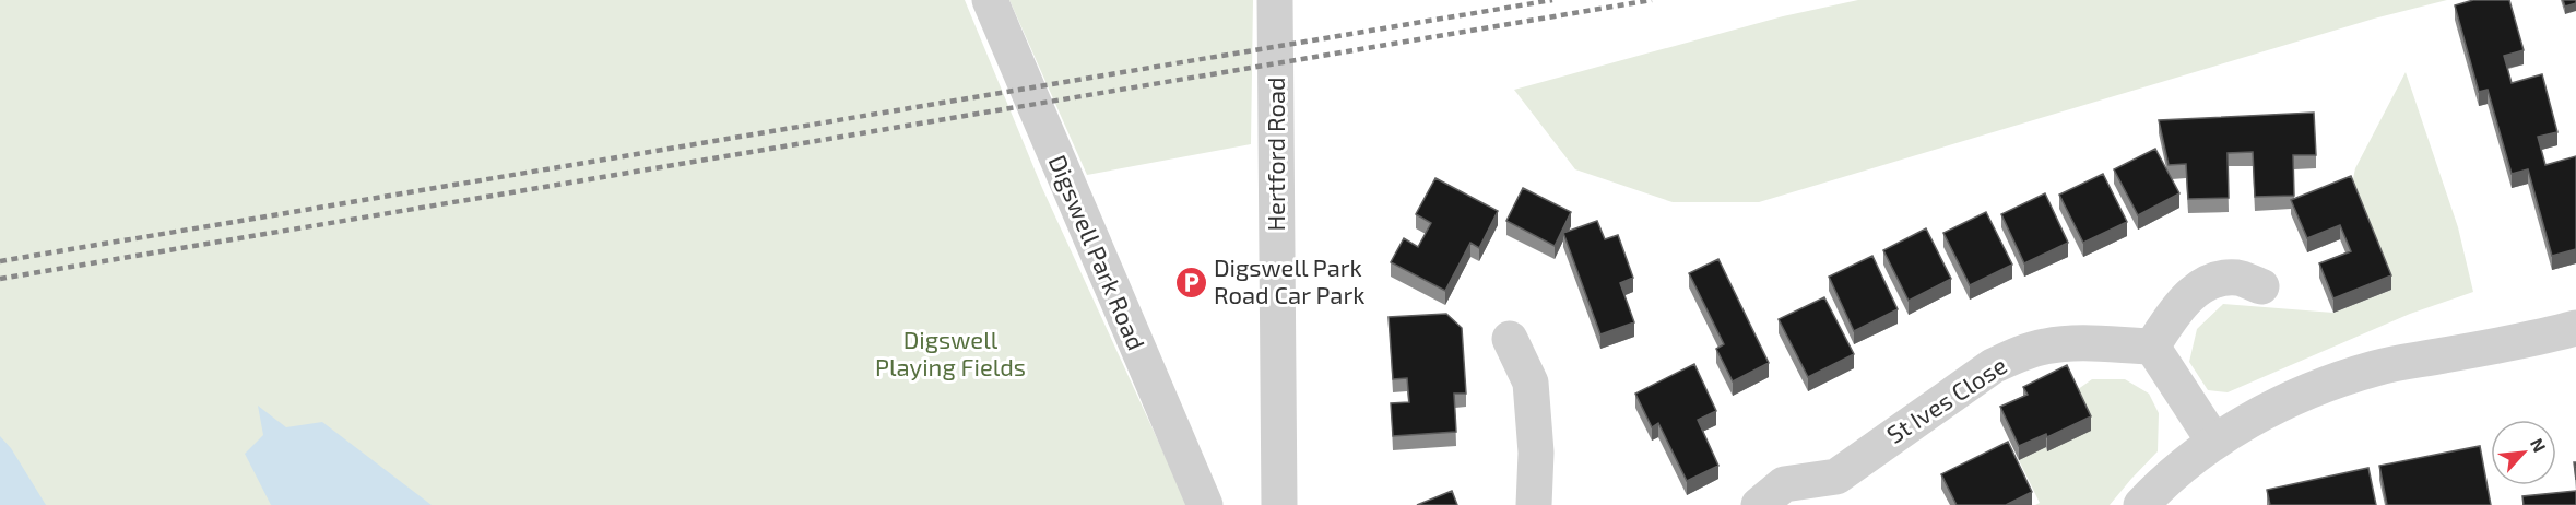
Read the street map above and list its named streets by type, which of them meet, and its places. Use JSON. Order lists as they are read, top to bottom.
{
  "streets": {
    "street": ["Hertford Road", "Digswell Park Road", "St Ives Close"]
  },
  "parks": ["Digswell Playing Fields"],
  "places": {
    "parking": ["Digswell Park Road Car Park"]
  },
  "north": "top right"
}
